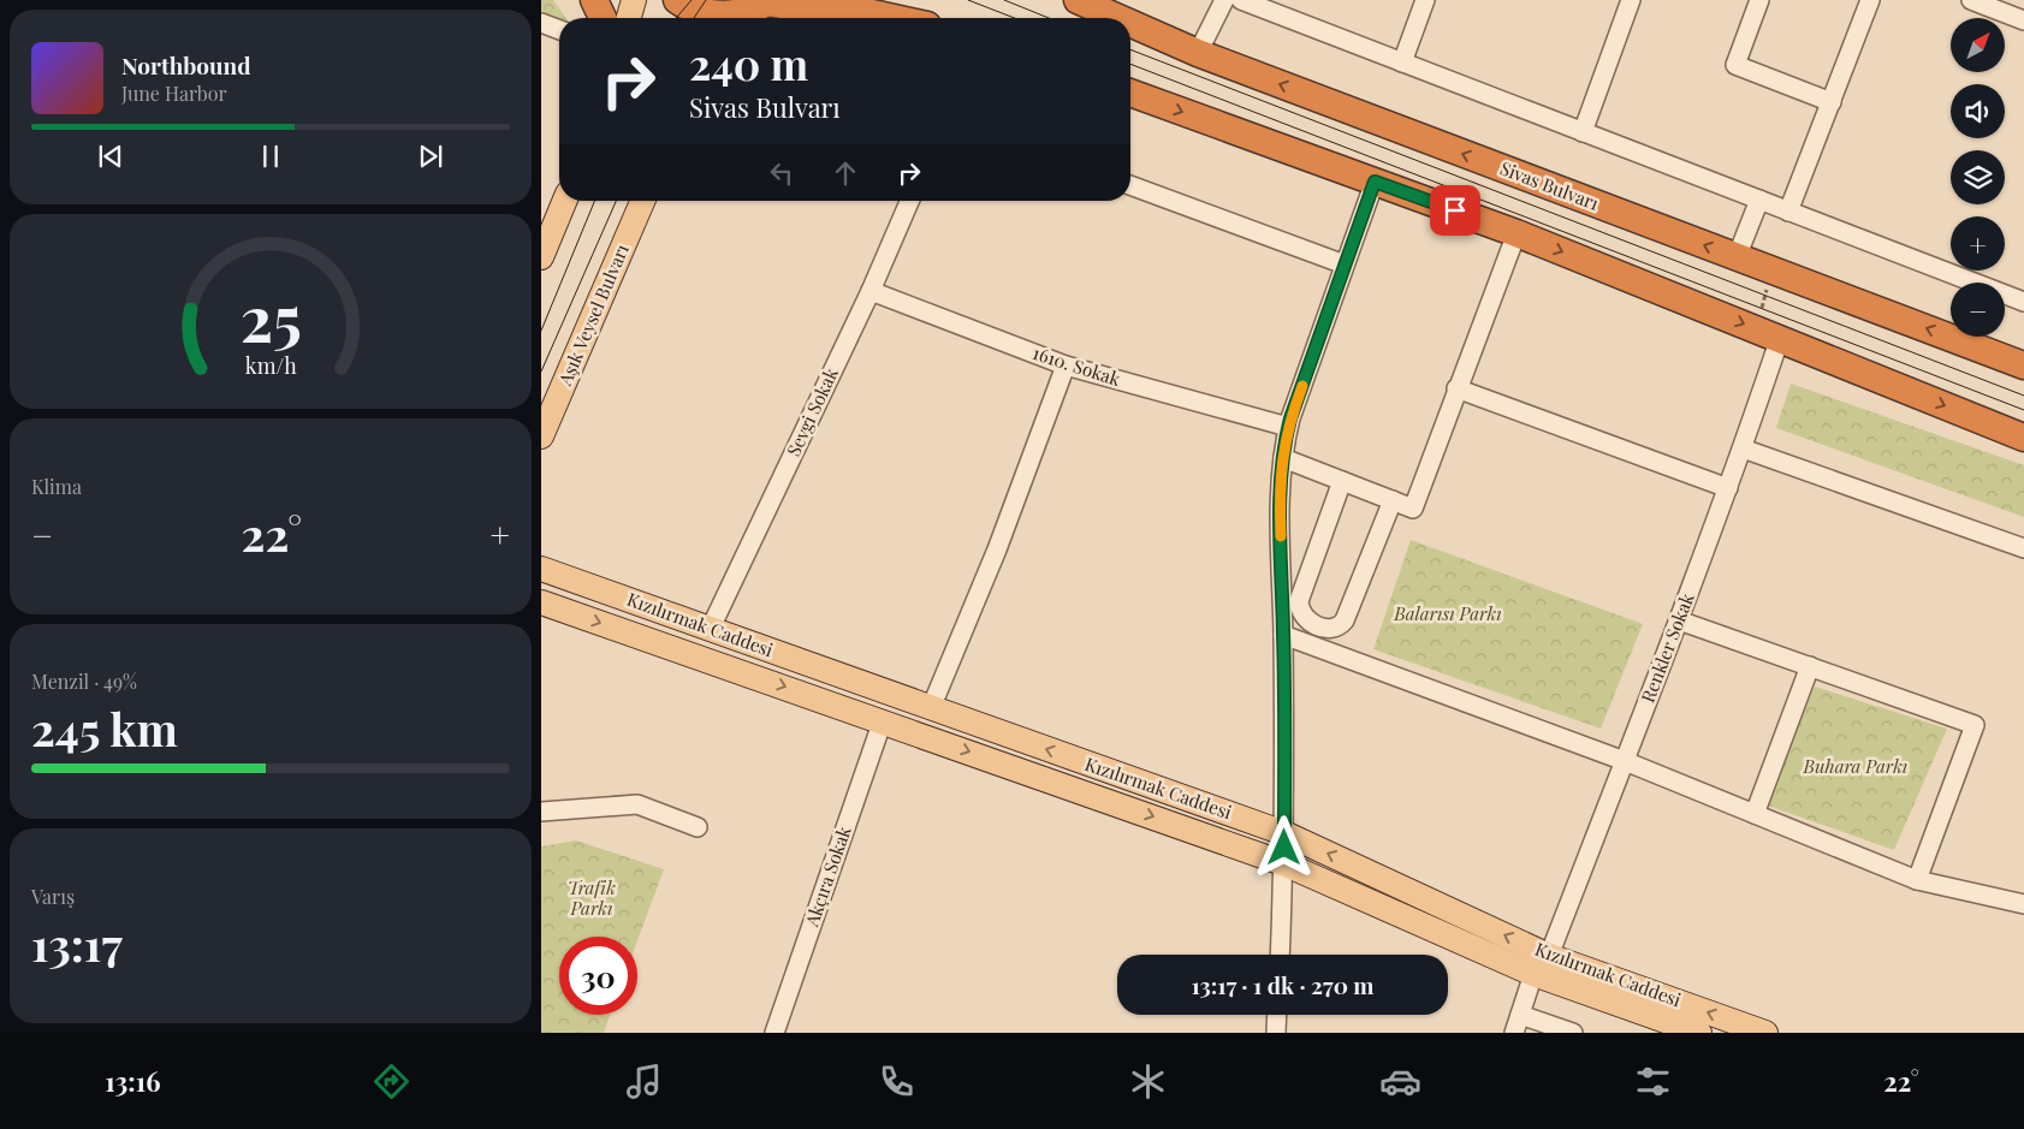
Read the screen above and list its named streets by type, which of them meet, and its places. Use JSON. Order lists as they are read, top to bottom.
{
  "streets": {
    "highway": ["Sivas Bulvarı"],
    "main road": ["Aşık Veysel Bulvarı", "Kızılırmak Caddesi"],
    "street": [
      "1610. Sokak",
      "Sevgi Sokak",
      "Renkler Sokak",
      "Akçıra Sokak"
    ]
  },
  "crossings": [
    ["1610. Sokak", "Sevgi Sokak"],
    ["Sevgi Sokak", "Kızılırmak Caddesi"],
    ["Kızılırmak Caddesi", "Renkler Sokak"],
    ["Kızılırmak Caddesi", "Akçıra Sokak"]
  ],
  "parks": ["Balarısı Parkı", "Buhara Parkı", "Trafik Parkı"],
  "north": "top right",
  "page": {
    "map_buttons": ["+", "−"],
    "turn": ["240 m", "Sivas Bulvarı"],
    "song": ["Northbound", "June Harbor"],
    "tile": [
      "Klima",
      ["Menzil · 49%", "245 km"],
      ["Varış", "13:17"]
    ],
    "heat": ["−", "22°", "+"],
    "limit": "30",
    "trip": "13:17 · 1 dk · 270 m",
    "tabs": ["13:16", "22°"],
    "gauge": ["25", "km/h"]
  }
}
